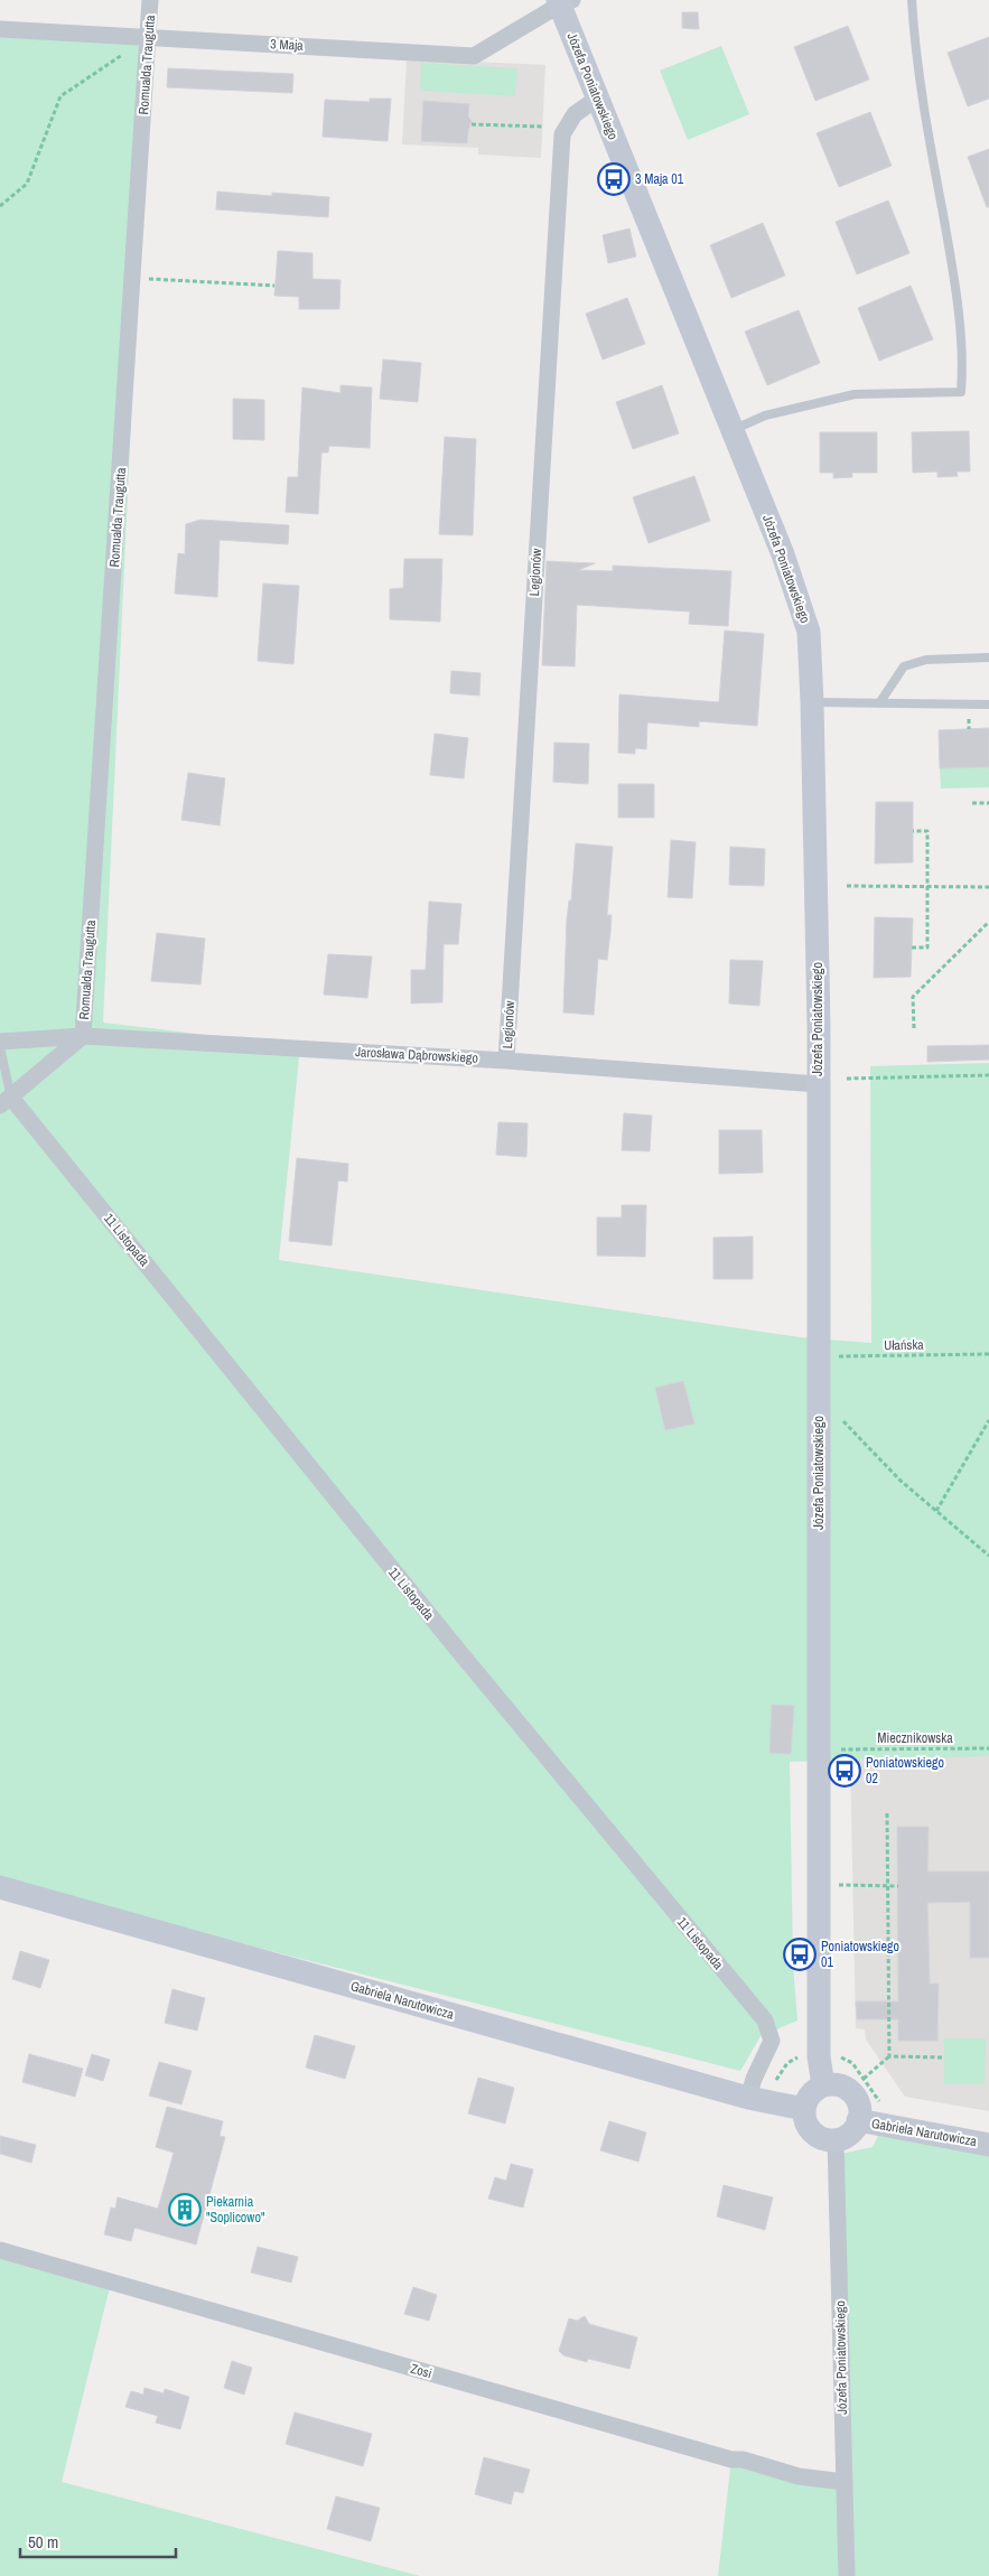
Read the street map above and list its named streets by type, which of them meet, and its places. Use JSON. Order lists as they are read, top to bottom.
{
  "streets": {
    "street": [
      "3 Maja",
      "Romualda Traugutta",
      "Józefa Poniatowskiego",
      "Legionów",
      "Jarosława Dąbrowskiego",
      "11 Listopada",
      "Gabriela Narutowicza",
      "Zosi"
    ],
    "path": ["Ułańska", "Miecznikowska"]
  },
  "crossings": [
    ["3 Maja", "Romualda Traugutta"],
    ["3 Maja", "Józefa Poniatowskiego"],
    ["Romualda Traugutta", "Jarosława Dąbrowskiego"],
    ["Józefa Poniatowskiego", "Legionów"],
    ["Józefa Poniatowskiego", "Jarosława Dąbrowskiego"],
    ["Józefa Poniatowskiego", "Ułańska"],
    ["Józefa Poniatowskiego", "Gabriela Narutowicza"],
    ["Józefa Poniatowskiego", "Zosi"],
    ["Legionów", "Jarosława Dąbrowskiego"],
    ["11 Listopada", "Gabriela Narutowicza"]
  ],
  "places": {
    "bus stop": ["3 Maja 01", "Poniatowskiego 02", "Poniatowskiego 01"],
    "building": ["Piekarnia \"Soplicowo\""]
  },
  "scale_bar": "50 m"
}
